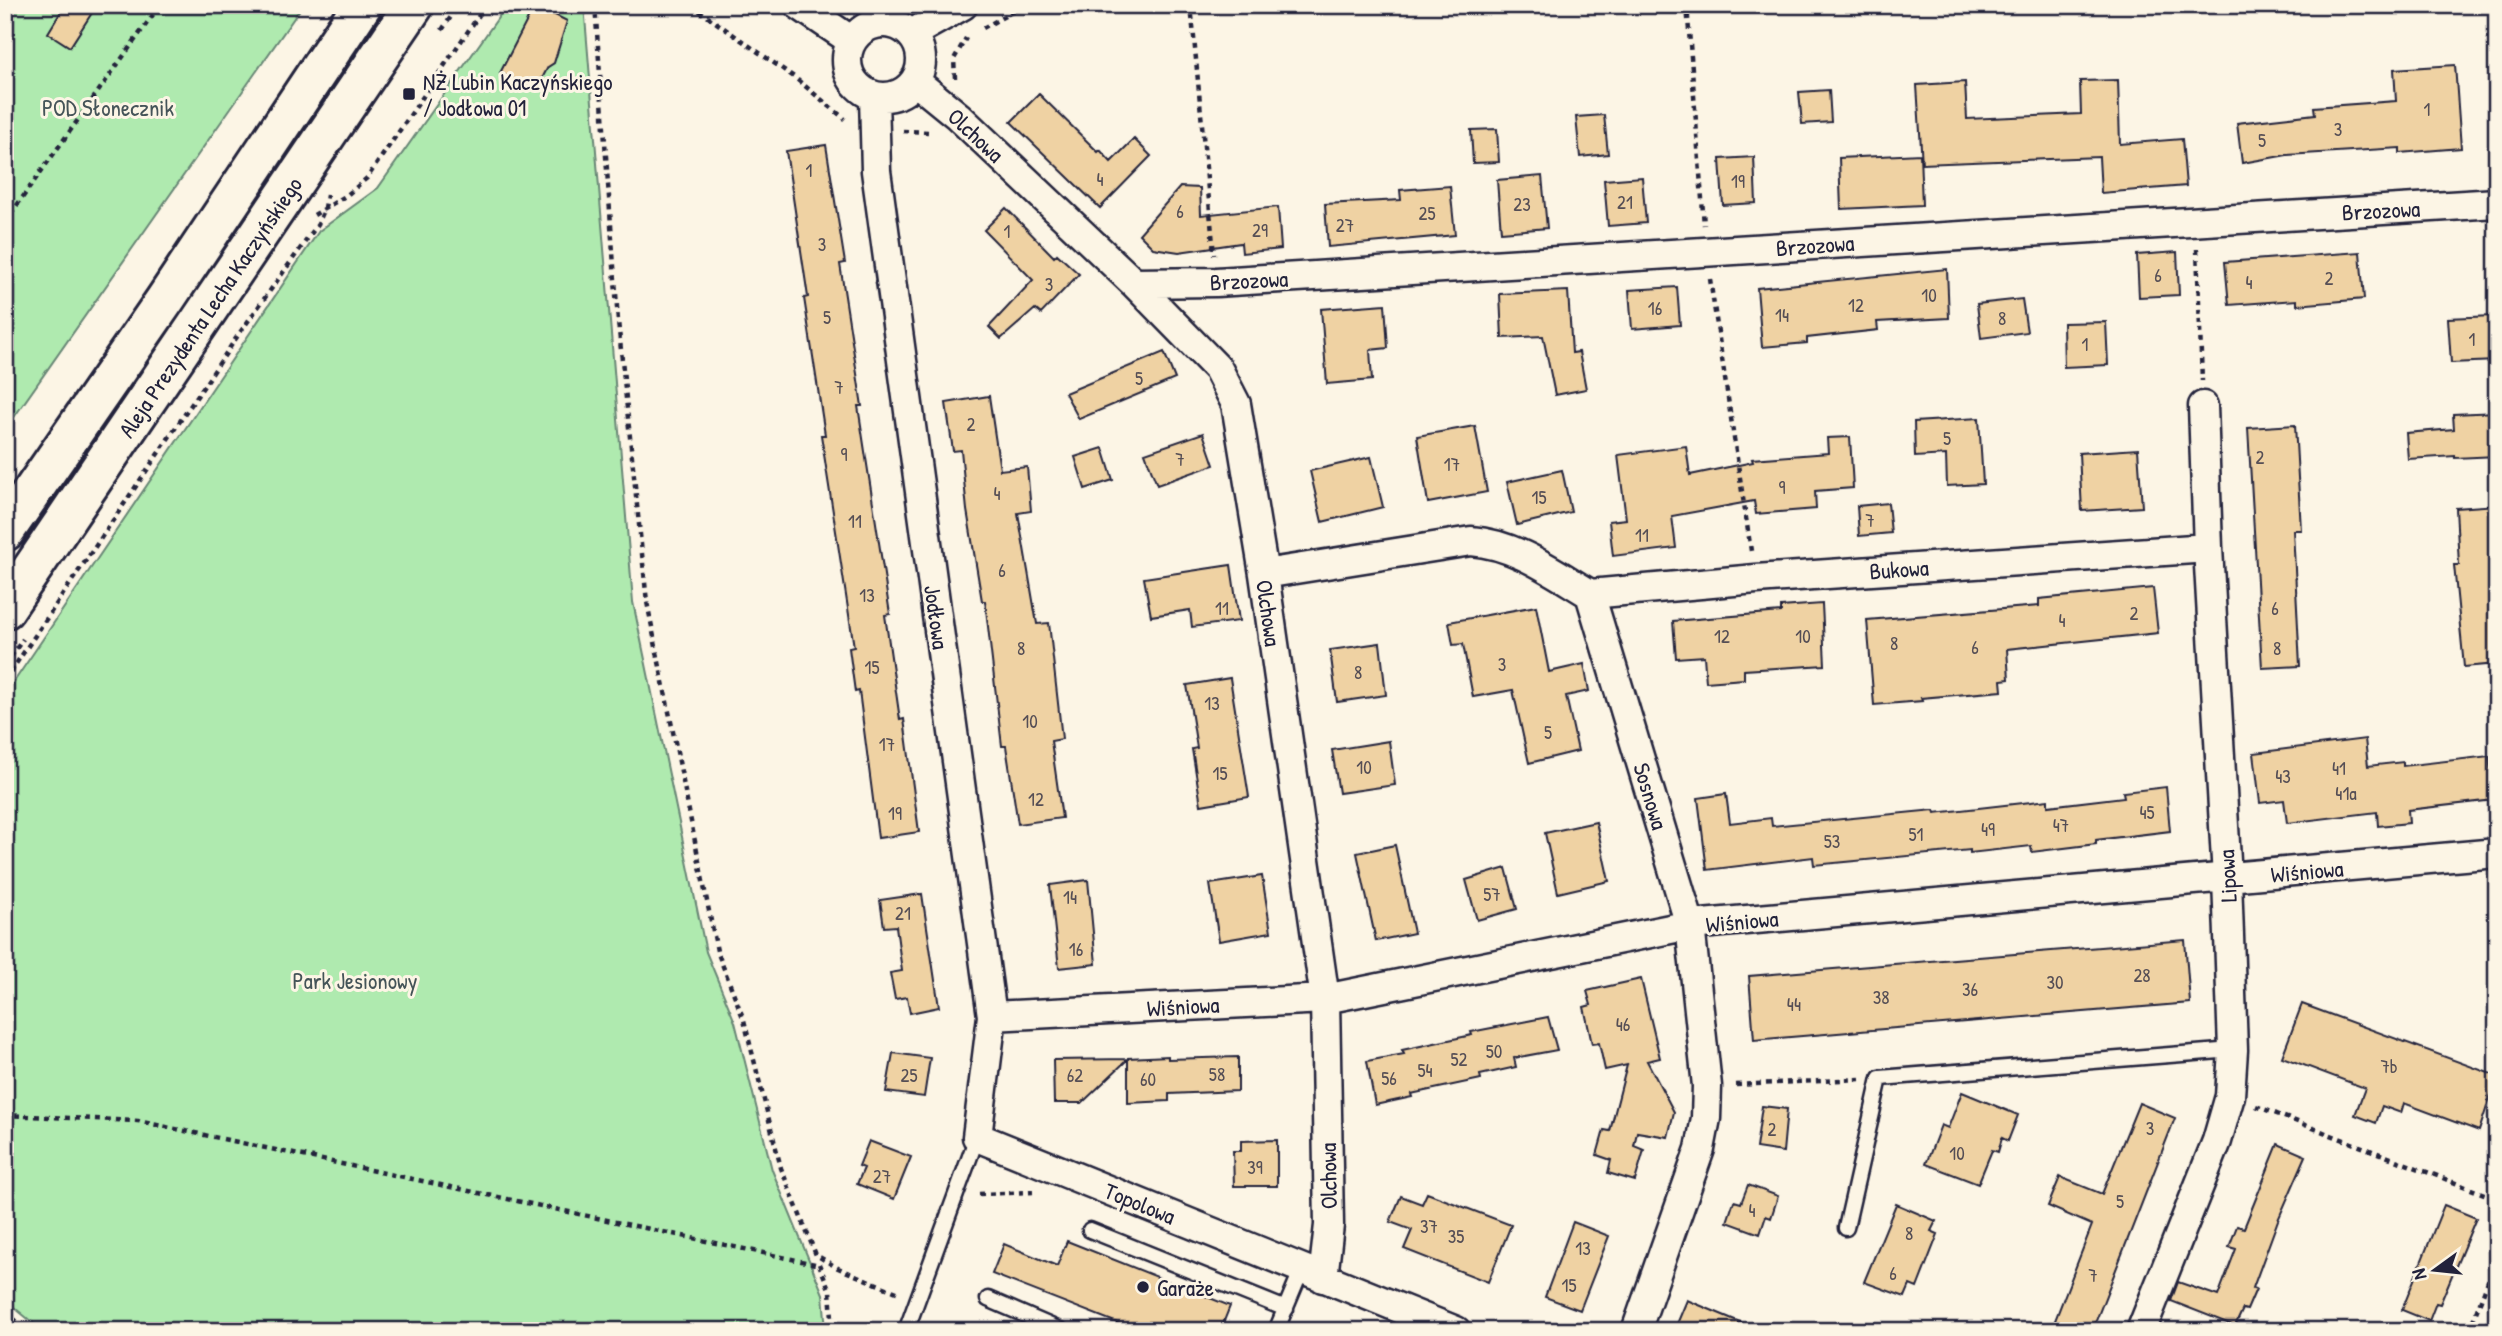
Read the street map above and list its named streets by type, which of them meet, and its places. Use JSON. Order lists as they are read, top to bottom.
{
  "streets": {
    "main road": ["Aleja Prezydenta Lecha Kaczyńskiego"],
    "street": [
      "Olchowa",
      "Brzozowa",
      "Bukowa",
      "Jodłowa",
      "Sosnowa",
      "Wiśniowa",
      "Lipowa",
      "Topolowa"
    ]
  },
  "crossings": [
    ["Olchowa", "Brzozowa"],
    ["Olchowa", "Jodłowa"],
    ["Olchowa", "Wiśniowa"],
    ["Olchowa", "Topolowa"],
    ["Bukowa", "Sosnowa"],
    ["Bukowa", "Lipowa"],
    ["Jodłowa", "Wiśniowa"],
    ["Jodłowa", "Topolowa"],
    ["Sosnowa", "Wiśniowa"],
    ["Wiśniowa", "Lipowa"]
  ],
  "parks": ["POD Słonecznik", "Park Jesionowy"],
  "places": {
    "transit": ["NŻ Lubin Kaczyńskiego / Jodłowa 01"],
    "other": ["Garaże"]
  },
  "house_numbers": [
    "1",
    "3",
    "5",
    "1",
    "4",
    "19",
    "21",
    "23",
    "6",
    "25",
    "27",
    "29",
    "1",
    "3",
    "6",
    "2",
    "4",
    "3",
    "10",
    "12",
    "16",
    "14",
    "5",
    "8",
    "1",
    "1",
    "5",
    "7",
    "2",
    "5",
    "9",
    "2",
    "7",
    "17",
    "9",
    "4",
    "15",
    "7",
    "11",
    "11",
    "6",
    "13",
    "11",
    "6",
    "2",
    "4",
    "12",
    "10",
    "8",
    "6",
    "8",
    "8",
    "3",
    "15",
    "8",
    "13",
    "10",
    "5",
    "17",
    "10",
    "41",
    "15",
    "43",
    "41a",
    "12",
    "45",
    "19",
    "47",
    "49",
    "51",
    "53",
    "57",
    "14",
    "21",
    "16",
    "28",
    "30",
    "36",
    "38",
    "44",
    "46",
    "50",
    "52",
    "7b",
    "54",
    "58",
    "25",
    "62",
    "56",
    "60",
    "3",
    "2",
    "10",
    "39",
    "27",
    "5",
    "4",
    "37",
    "8",
    "35",
    "13",
    "6",
    "7",
    "15"
  ],
  "north": "left"
}
